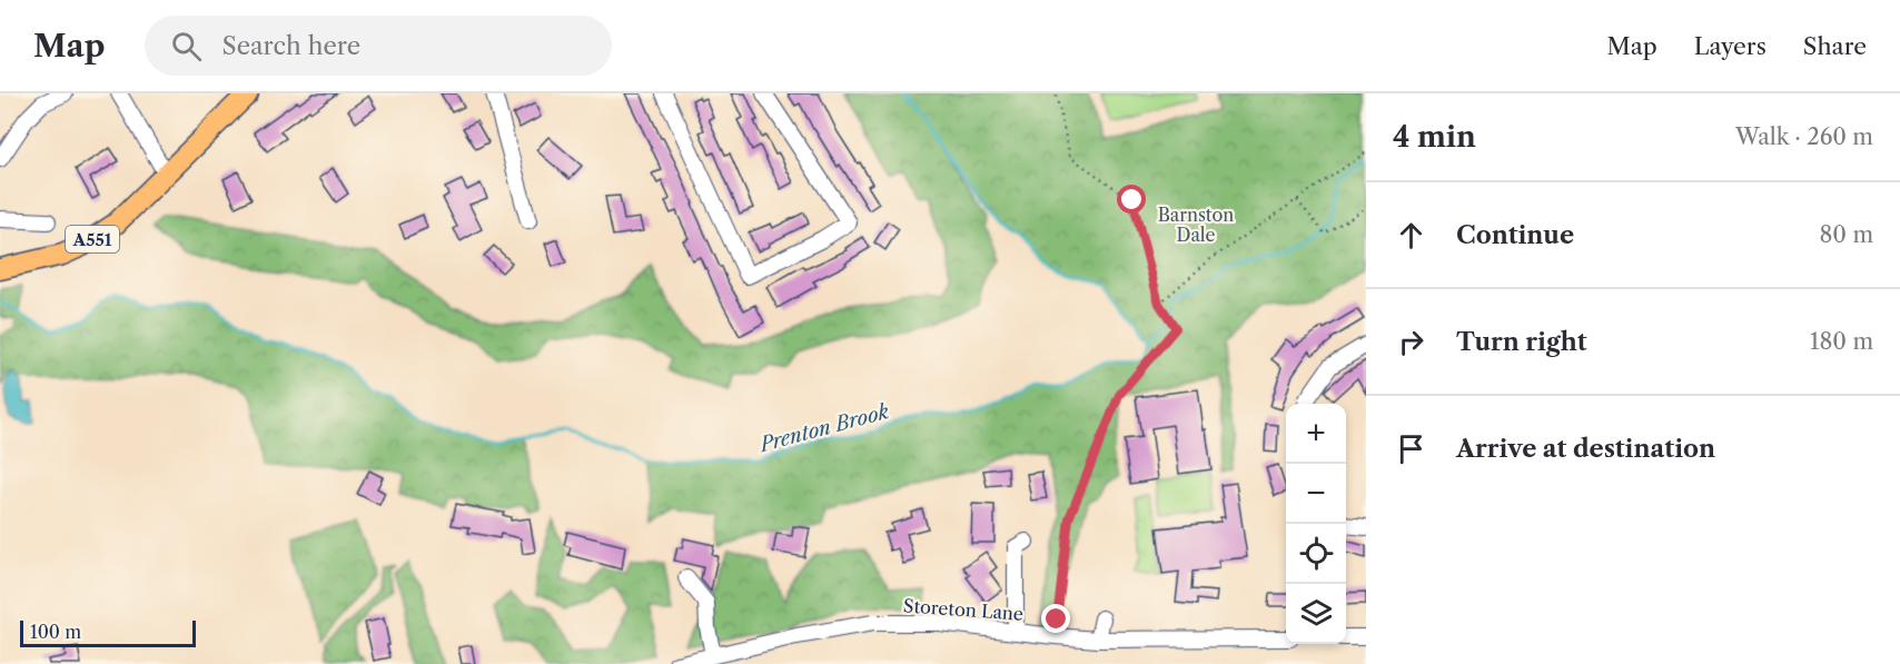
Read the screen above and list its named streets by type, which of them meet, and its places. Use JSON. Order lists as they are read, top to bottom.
{
  "streets": {
    "main road": ["A551"],
    "street": ["Storeton Lane"]
  },
  "water": ["Prenton Brook"],
  "parks": ["Barnston Dale"],
  "scale_bar": "100 m",
  "page": {
    "header": "Map",
    "search": "Search here",
    "nav": ["Map", "Layers", "Share"],
    "heading": ["4 min", "Walk · 260 m"],
    "list": [
      ["Continue", "80 m"],
      ["Turn right", "180 m"],
      "Arrive at destination"
    ],
    "map_buttons": ["+", "−"],
    "scale": "100 m"
  }
}
